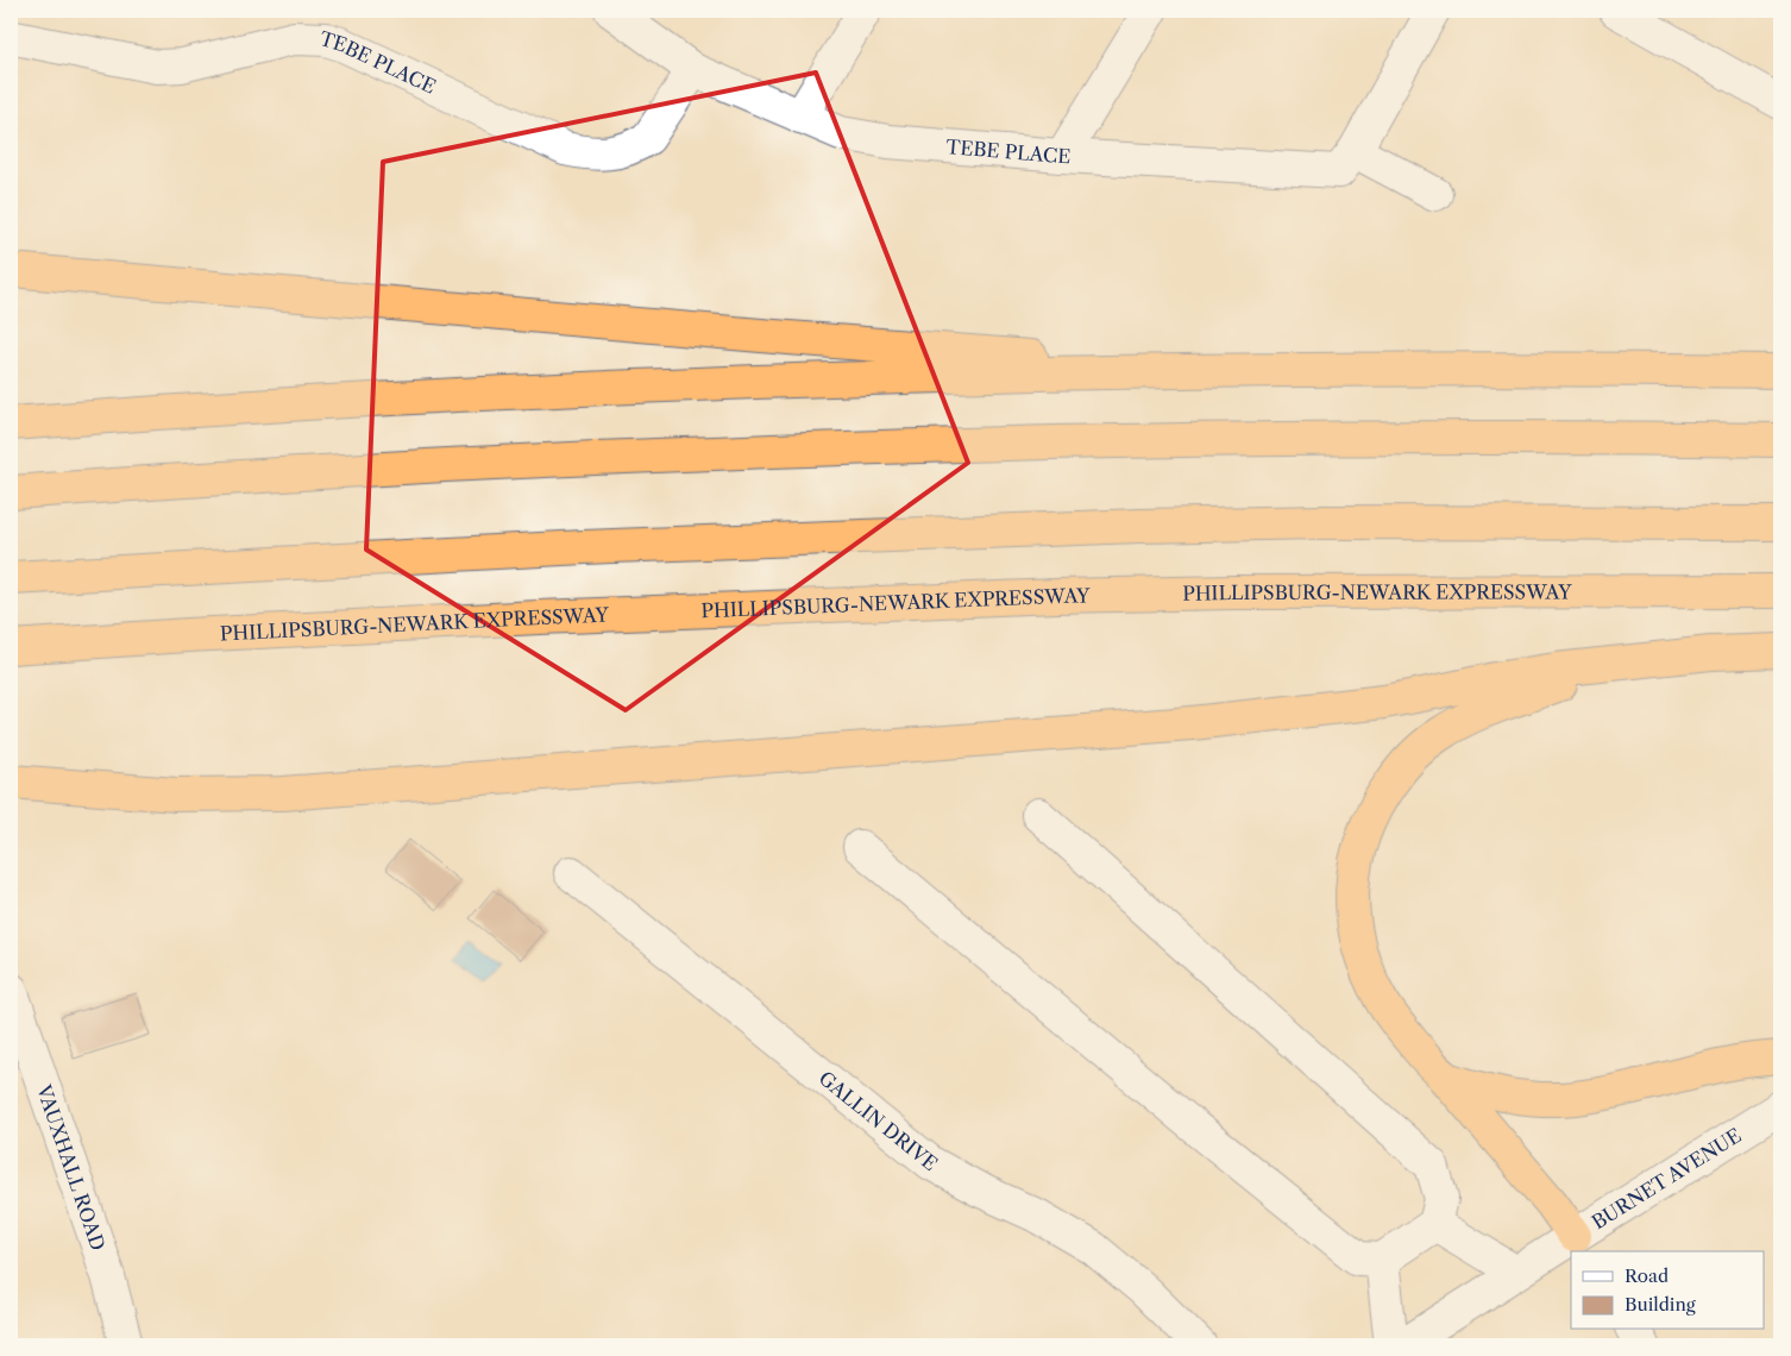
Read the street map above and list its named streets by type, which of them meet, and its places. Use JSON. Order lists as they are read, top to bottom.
{
  "streets": {
    "highway": ["PHILLIPSBURG-NEWARK EXPRESSWAY"],
    "street": [
      "TEBE PLACE",
      "GALLIN DRIVE",
      "VAUXHALL ROAD",
      "BURNET AVENUE"
    ]
  },
  "legend": ["Road", "Building"]
}
